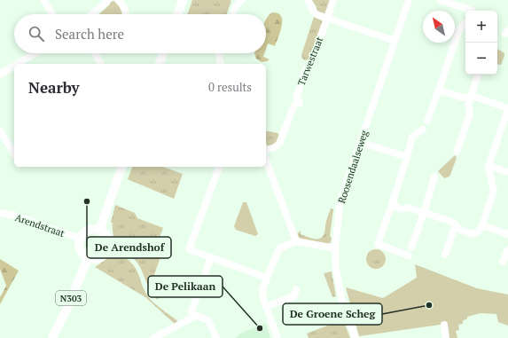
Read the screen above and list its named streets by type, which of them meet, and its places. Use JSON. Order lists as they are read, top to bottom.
{
  "streets": {
    "main road": ["N303"],
    "street": ["Tarwestraat", "Roosendaalseweg", "Arendstraat"]
  },
  "crossings": [
    ["Arendstraat", "N303"]
  ],
  "places": ["De Arendshof", "De Groene Scheg", "De Pelikaan"],
  "north": "top left",
  "page": {
    "map_buttons": ["+", "−"],
    "search": "Search here",
    "heading": ["Nearby", "0 results"]
  }
}
